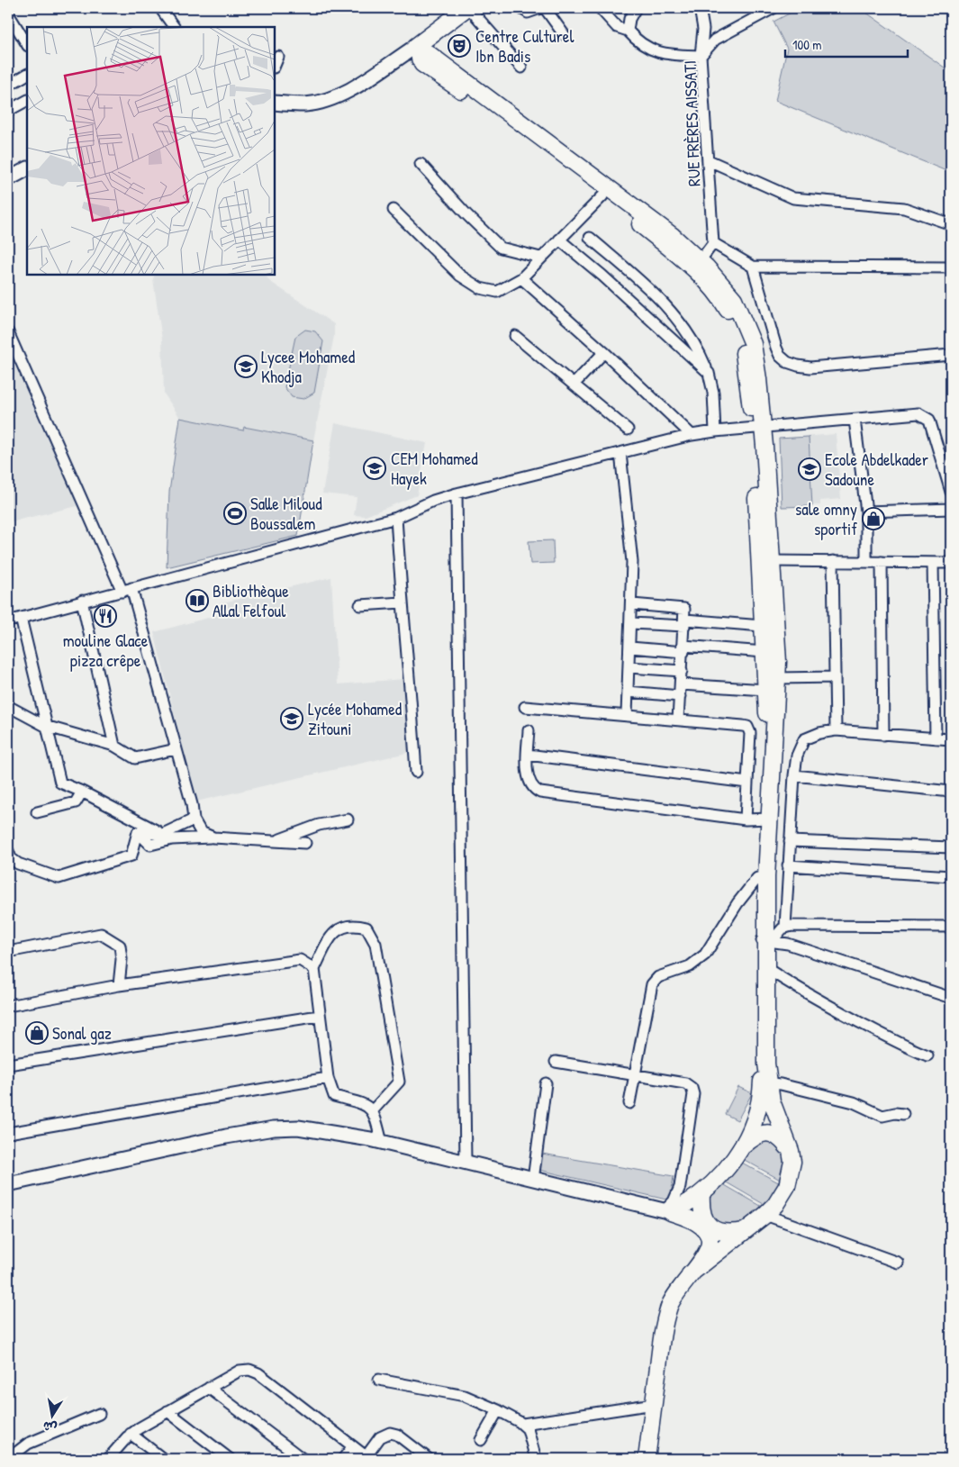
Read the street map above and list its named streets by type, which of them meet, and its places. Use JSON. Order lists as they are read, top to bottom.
{
  "streets": {
    "street": ["RUE FRÈRES AISSATI"]
  },
  "places": {
    "theatre": ["Centre Culturel Ibn Badis"],
    "school or university": [
      "Lycee Mohamed Khodja",
      "CEM Mohamed Hayek",
      "Ecole Abdelkader Sadoune",
      "Lycée Mohamed Zitouni"
    ],
    "sports": ["Salle Miloud Boussalem"],
    "shop": ["sale omny sportif", "Sonal gaz"],
    "library": ["Bibliothèque Allal Felfoul"],
    "restaurant": ["mouline Glace pizza crêpe"]
  },
  "scale_bar": "100 m",
  "north": "bottom"
}
